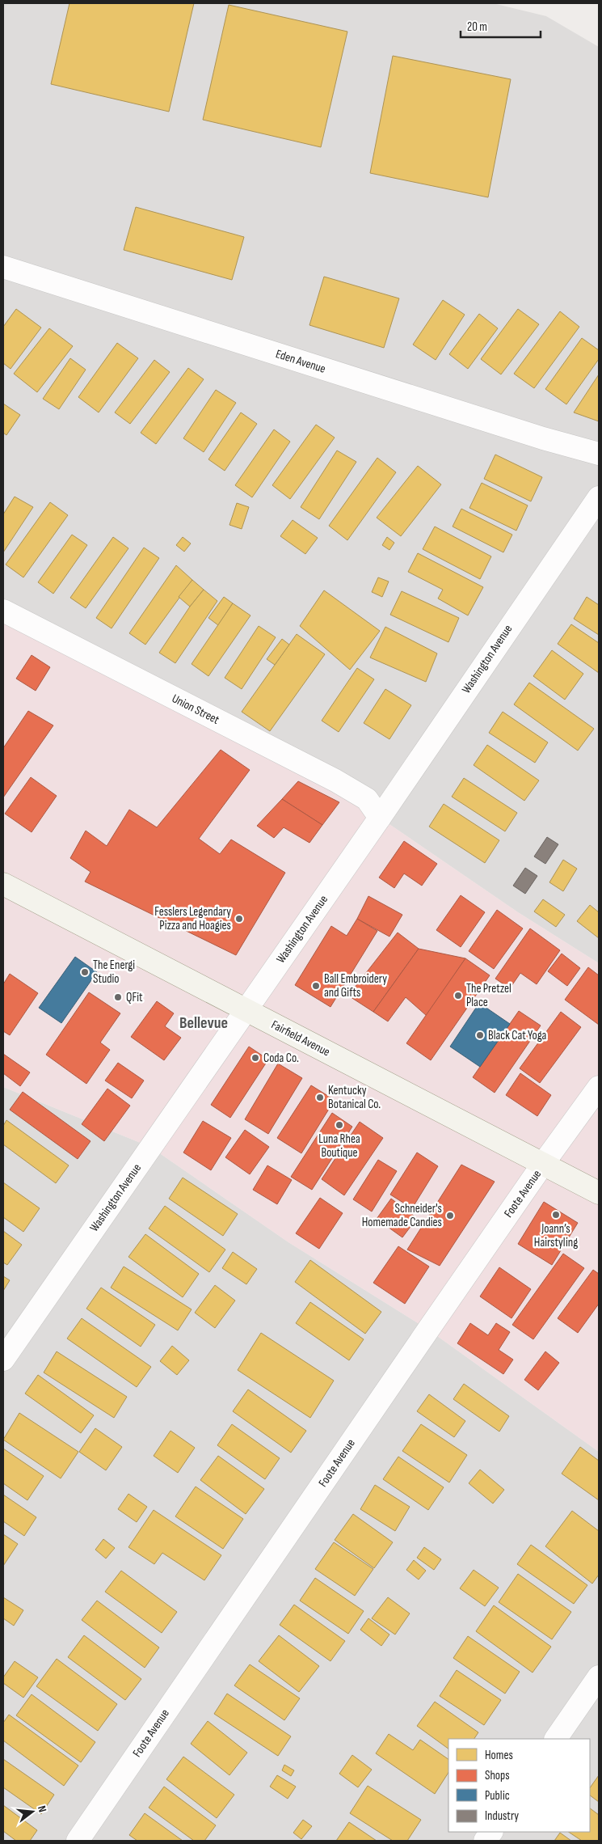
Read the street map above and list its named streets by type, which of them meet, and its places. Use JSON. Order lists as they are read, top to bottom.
{
  "streets": {
    "main road": ["Fairfield Avenue"],
    "street": [
      "Eden Avenue",
      "Washington Avenue",
      "Union Street",
      "Foote Avenue"
    ]
  },
  "crossings": [
    ["Washington Avenue", "Union Street"],
    ["Washington Avenue", "Fairfield Avenue"],
    ["Fairfield Avenue", "Foote Avenue"]
  ],
  "districts": ["Bellevue"],
  "places": [
    "Fesslers Legendary Pizza and Hoagies",
    "The Energi Studio",
    "Ball Embroidery and Gifts",
    "The Pretzel Place",
    "QFit",
    "Black Cat Yoga",
    "Coda Co.",
    "Kentucky Botanical Co.",
    "Luna Rhea Boutique",
    "Joann’s Hairstyling",
    "Schneider's Homemade Candies"
  ],
  "legend": [
    "Homes",
    "Shops",
    "Public",
    "Industry"
  ],
  "scale_bar": "20 m",
  "north": "right"
}
